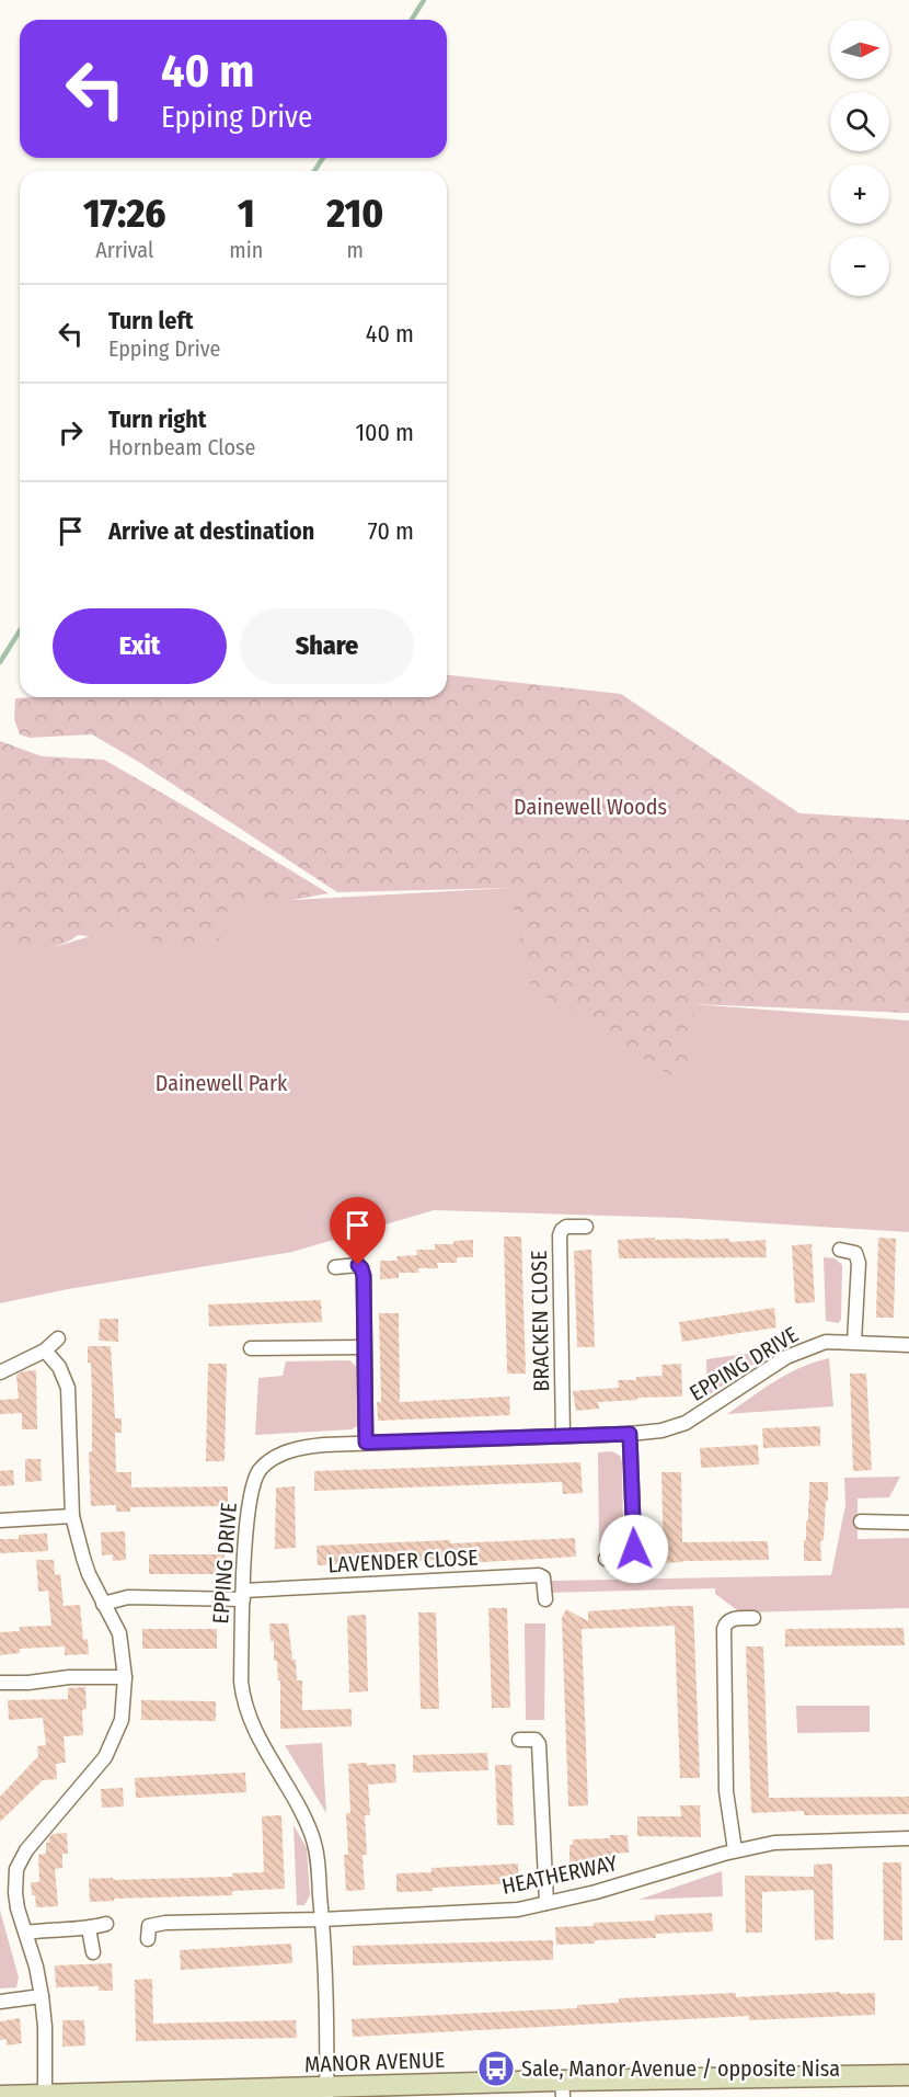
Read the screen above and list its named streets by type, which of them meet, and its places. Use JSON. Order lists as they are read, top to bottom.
{
  "streets": {
    "street": [
      "BRACKEN CLOSE",
      "EPPING DRIVE",
      "LAVENDER CLOSE",
      "HEATHERWAY",
      "MANOR AVENUE"
    ]
  },
  "crossings": [
    ["BRACKEN CLOSE", "EPPING DRIVE"],
    ["EPPING DRIVE", "LAVENDER CLOSE"],
    ["EPPING DRIVE", "HEATHERWAY"],
    ["EPPING DRIVE", "MANOR AVENUE"]
  ],
  "parks": ["Dainewell Woods", "Dainewell Park"],
  "places": {
    "bus stop": ["Sale, Manor Avenue / opposite Nisa"]
  },
  "north": "right",
  "page": {
    "map_buttons": ["+", "−"],
    "turn": ["40 m", "Epping Drive"],
    "eta": [
      "17:26",
      "Arrival",
      "1",
      "min",
      "210",
      "m"
    ],
    "list": [
      {
        "name": "Turn left",
        "note": "Epping Drive",
        "value": "40 m"
      },
      {
        "name": "Turn right",
        "note": "Hornbeam Close",
        "value": "100 m"
      },
      {
        "name": "Arrive at destination",
        "value": "70 m"
      }
    ],
    "buttons": ["Exit", "Share"]
  }
}
